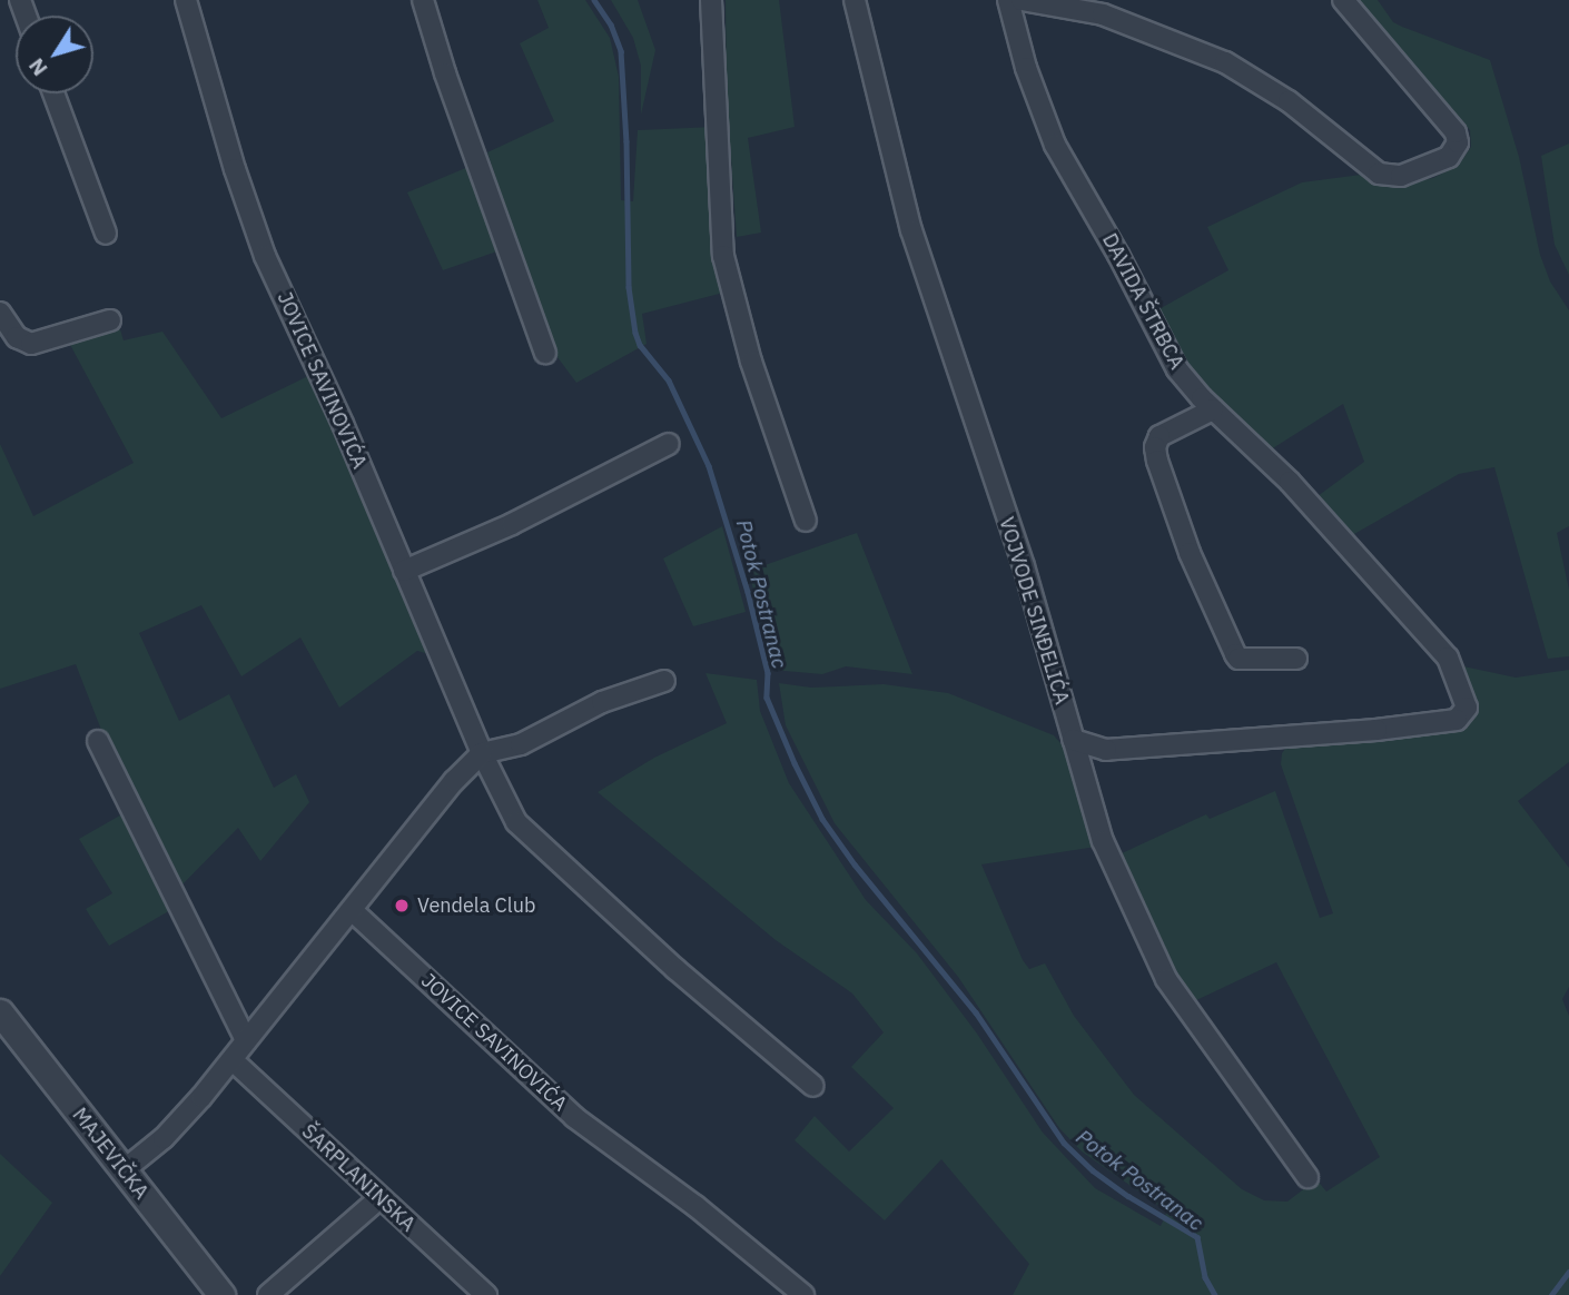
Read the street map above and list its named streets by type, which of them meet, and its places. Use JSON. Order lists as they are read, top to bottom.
{
  "streets": {
    "street": [
      "DAVIDA ŠTRBCA",
      "JOVICE SAVINOVIĆA",
      "VOJVODE SINĐELIĆA",
      "MAJEVIČKA",
      "ŠARPLANINSKA"
    ]
  },
  "crossings": [
    ["DAVIDA ŠTRBCA", "VOJVODE SINĐELIĆA"]
  ],
  "water": ["Potok Postranac"],
  "places": ["Vendela Club"],
  "north": "bottom left"
}
